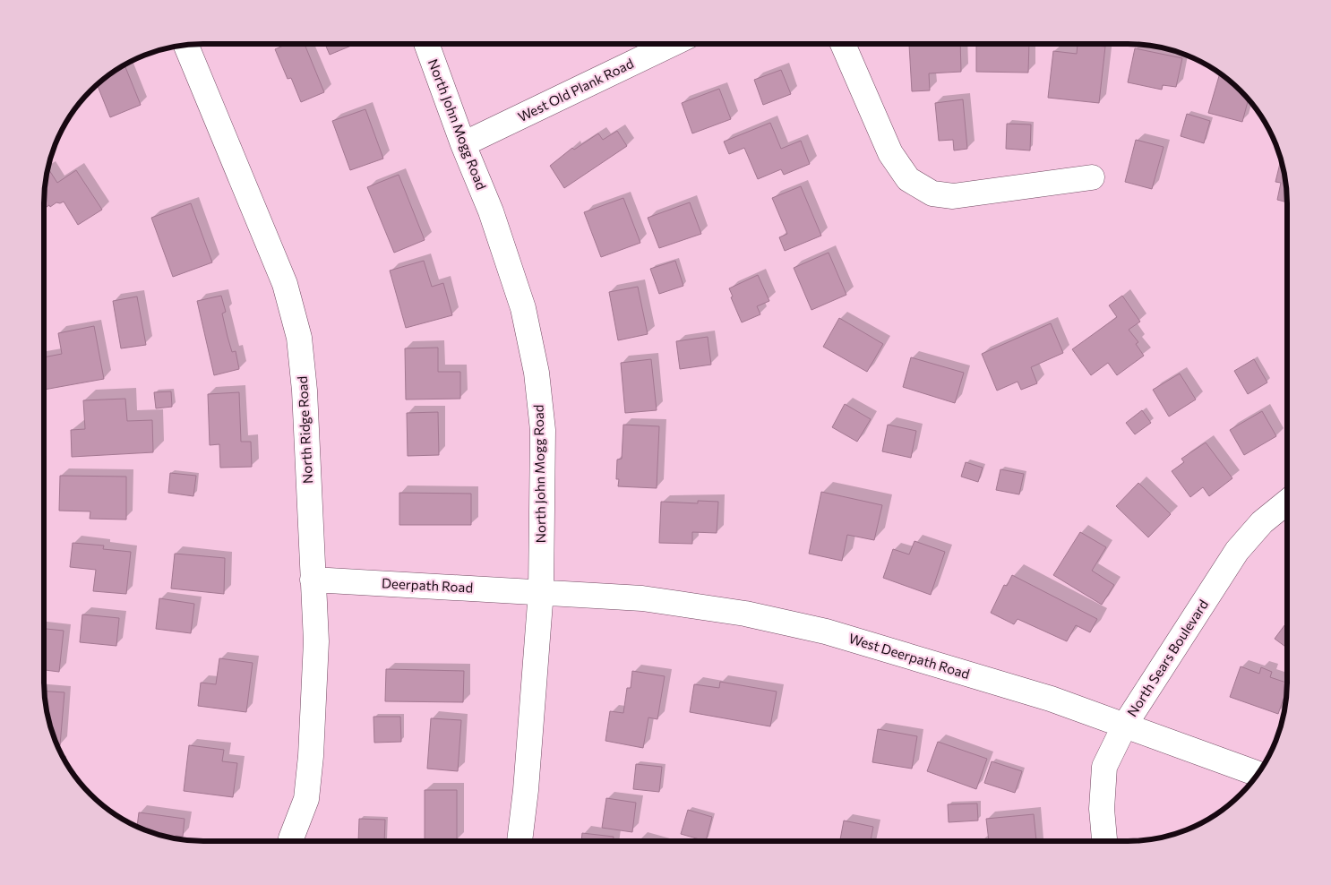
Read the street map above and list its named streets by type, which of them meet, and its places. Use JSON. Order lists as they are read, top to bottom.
{
  "streets": {
    "street": [
      "West Old Plank Road",
      "North John Mogg Road",
      "North Ridge Road",
      "Deerpath Road",
      "West Deerpath Road",
      "North Sears Boulevard"
    ]
  },
  "crossings": [
    ["West Old Plank Road", "North John Mogg Road"],
    ["North John Mogg Road", "Deerpath Road"],
    ["North John Mogg Road", "West Deerpath Road"],
    ["North Ridge Road", "Deerpath Road"],
    ["Deerpath Road", "West Deerpath Road"],
    ["West Deerpath Road", "North Sears Boulevard"]
  ]
}
